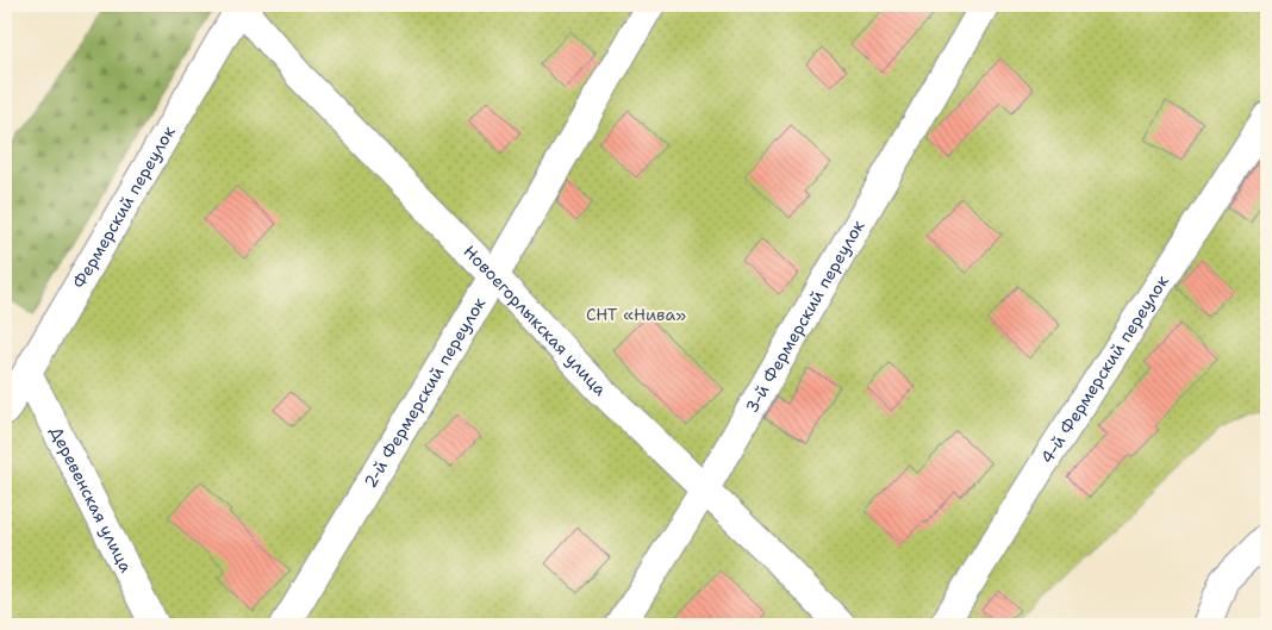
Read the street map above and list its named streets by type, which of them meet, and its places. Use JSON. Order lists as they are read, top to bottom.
{
  "streets": {
    "street": [
      "Фермерский переулок",
      "3-й Фермерский переулок",
      "Новоегорлыкская улица",
      "4-й Фермерский переулок",
      "2-й Фермерский переулок",
      "Деревенская улица"
    ]
  },
  "crossings": [
    ["Фермерский переулок", "Новоегорлыкская улица"],
    ["Фермерский переулок", "Деревенская улица"],
    ["3-й Фермерский переулок", "Новоегорлыкская улица"],
    ["Новоегорлыкская улица", "2-й Фермерский переулок"]
  ],
  "parks": ["СНТ «Нива»"]
}
